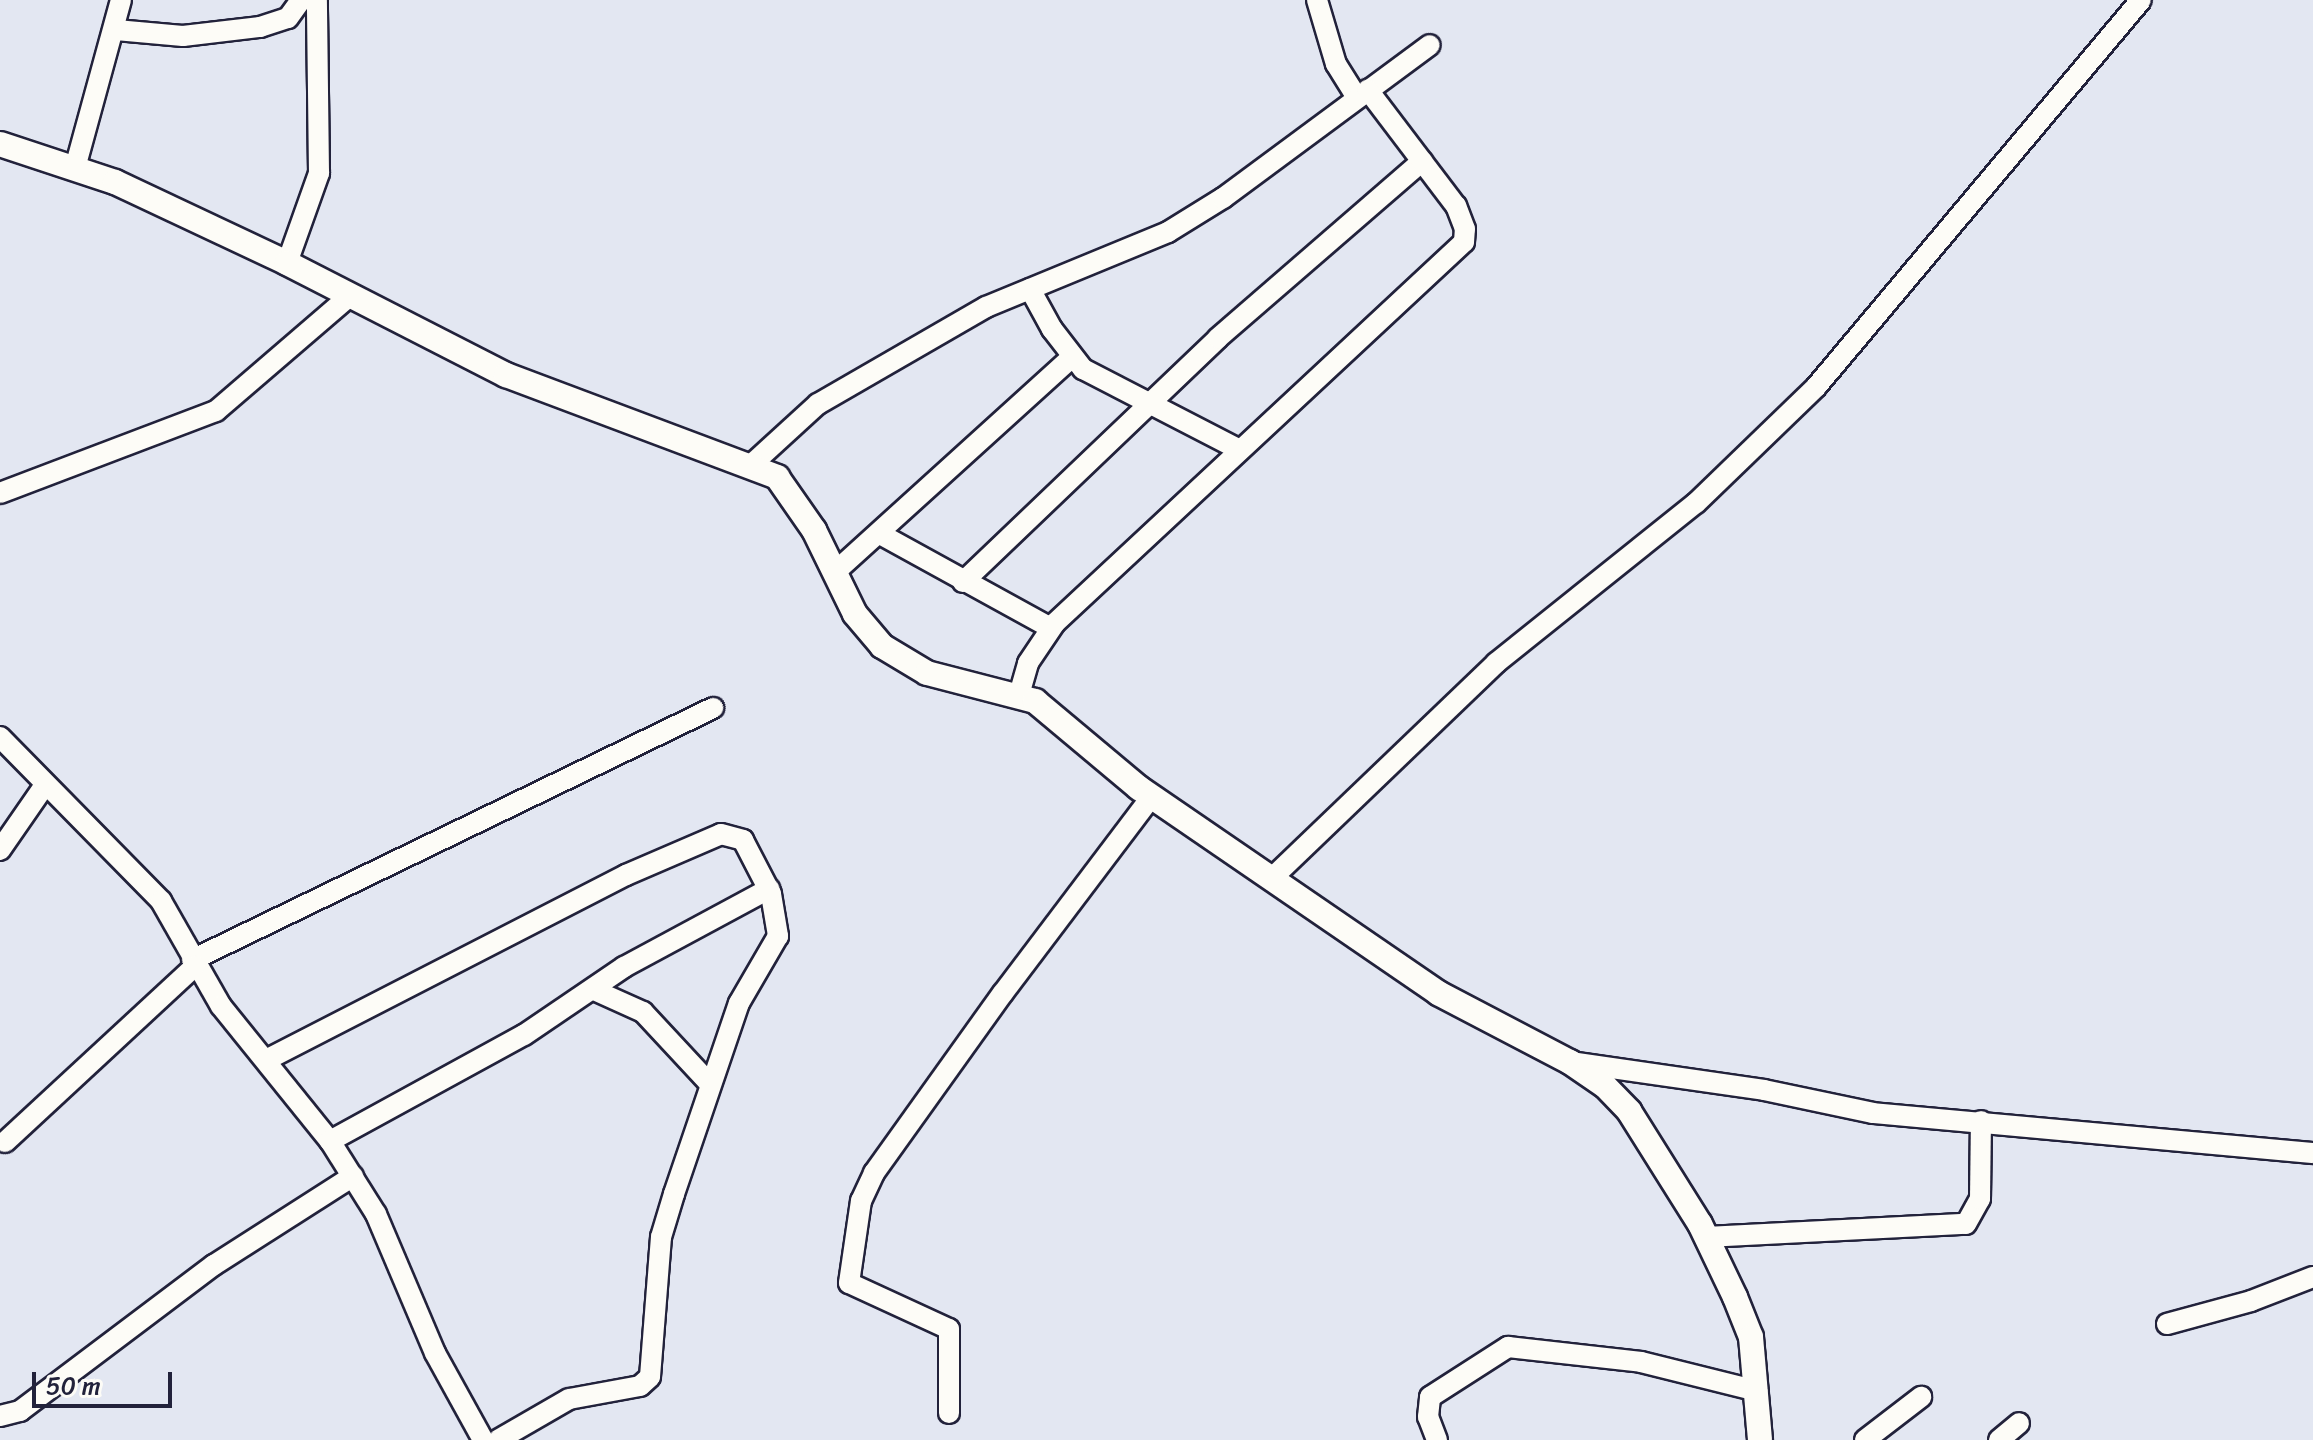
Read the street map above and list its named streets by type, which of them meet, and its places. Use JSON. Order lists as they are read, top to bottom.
{
  "scale_bar": "50 m"
}
